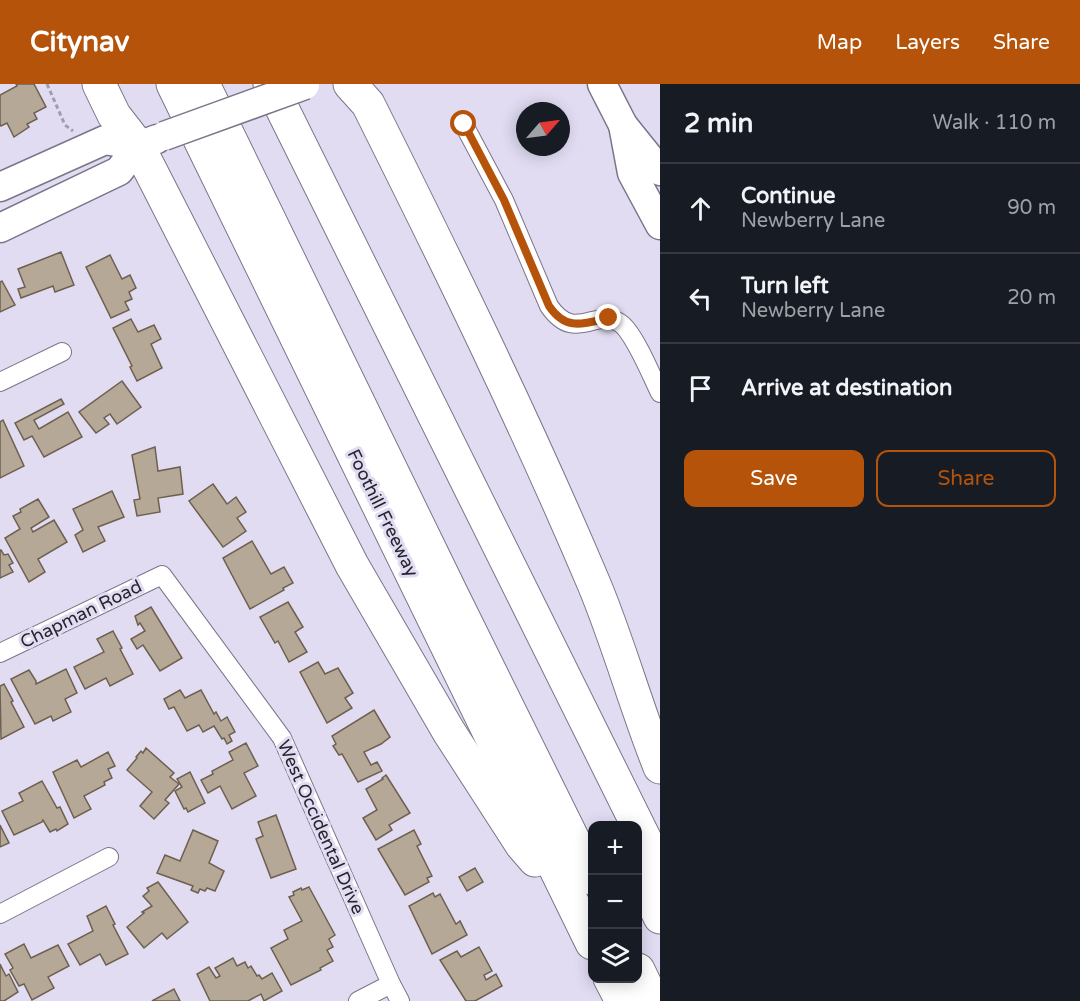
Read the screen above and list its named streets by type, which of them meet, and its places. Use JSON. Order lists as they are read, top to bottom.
{
  "streets": {
    "highway": ["Foothill Freeway"],
    "street": ["Chapman Road", "West Occidental Drive"]
  },
  "crossings": [
    ["Chapman Road", "West Occidental Drive"]
  ],
  "north": "top right",
  "page": {
    "header": "Citynav",
    "nav": ["Map", "Layers", "Share"],
    "heading": ["2 min", "Walk · 110 m"],
    "list": [
      ["Continue", "Newberry Lane", "90 m"],
      ["Turn left", "Newberry Lane", "20 m"],
      "Arrive at destination"
    ],
    "buttons": ["Save", "Share"],
    "map_buttons": ["+", "−"]
  }
}
